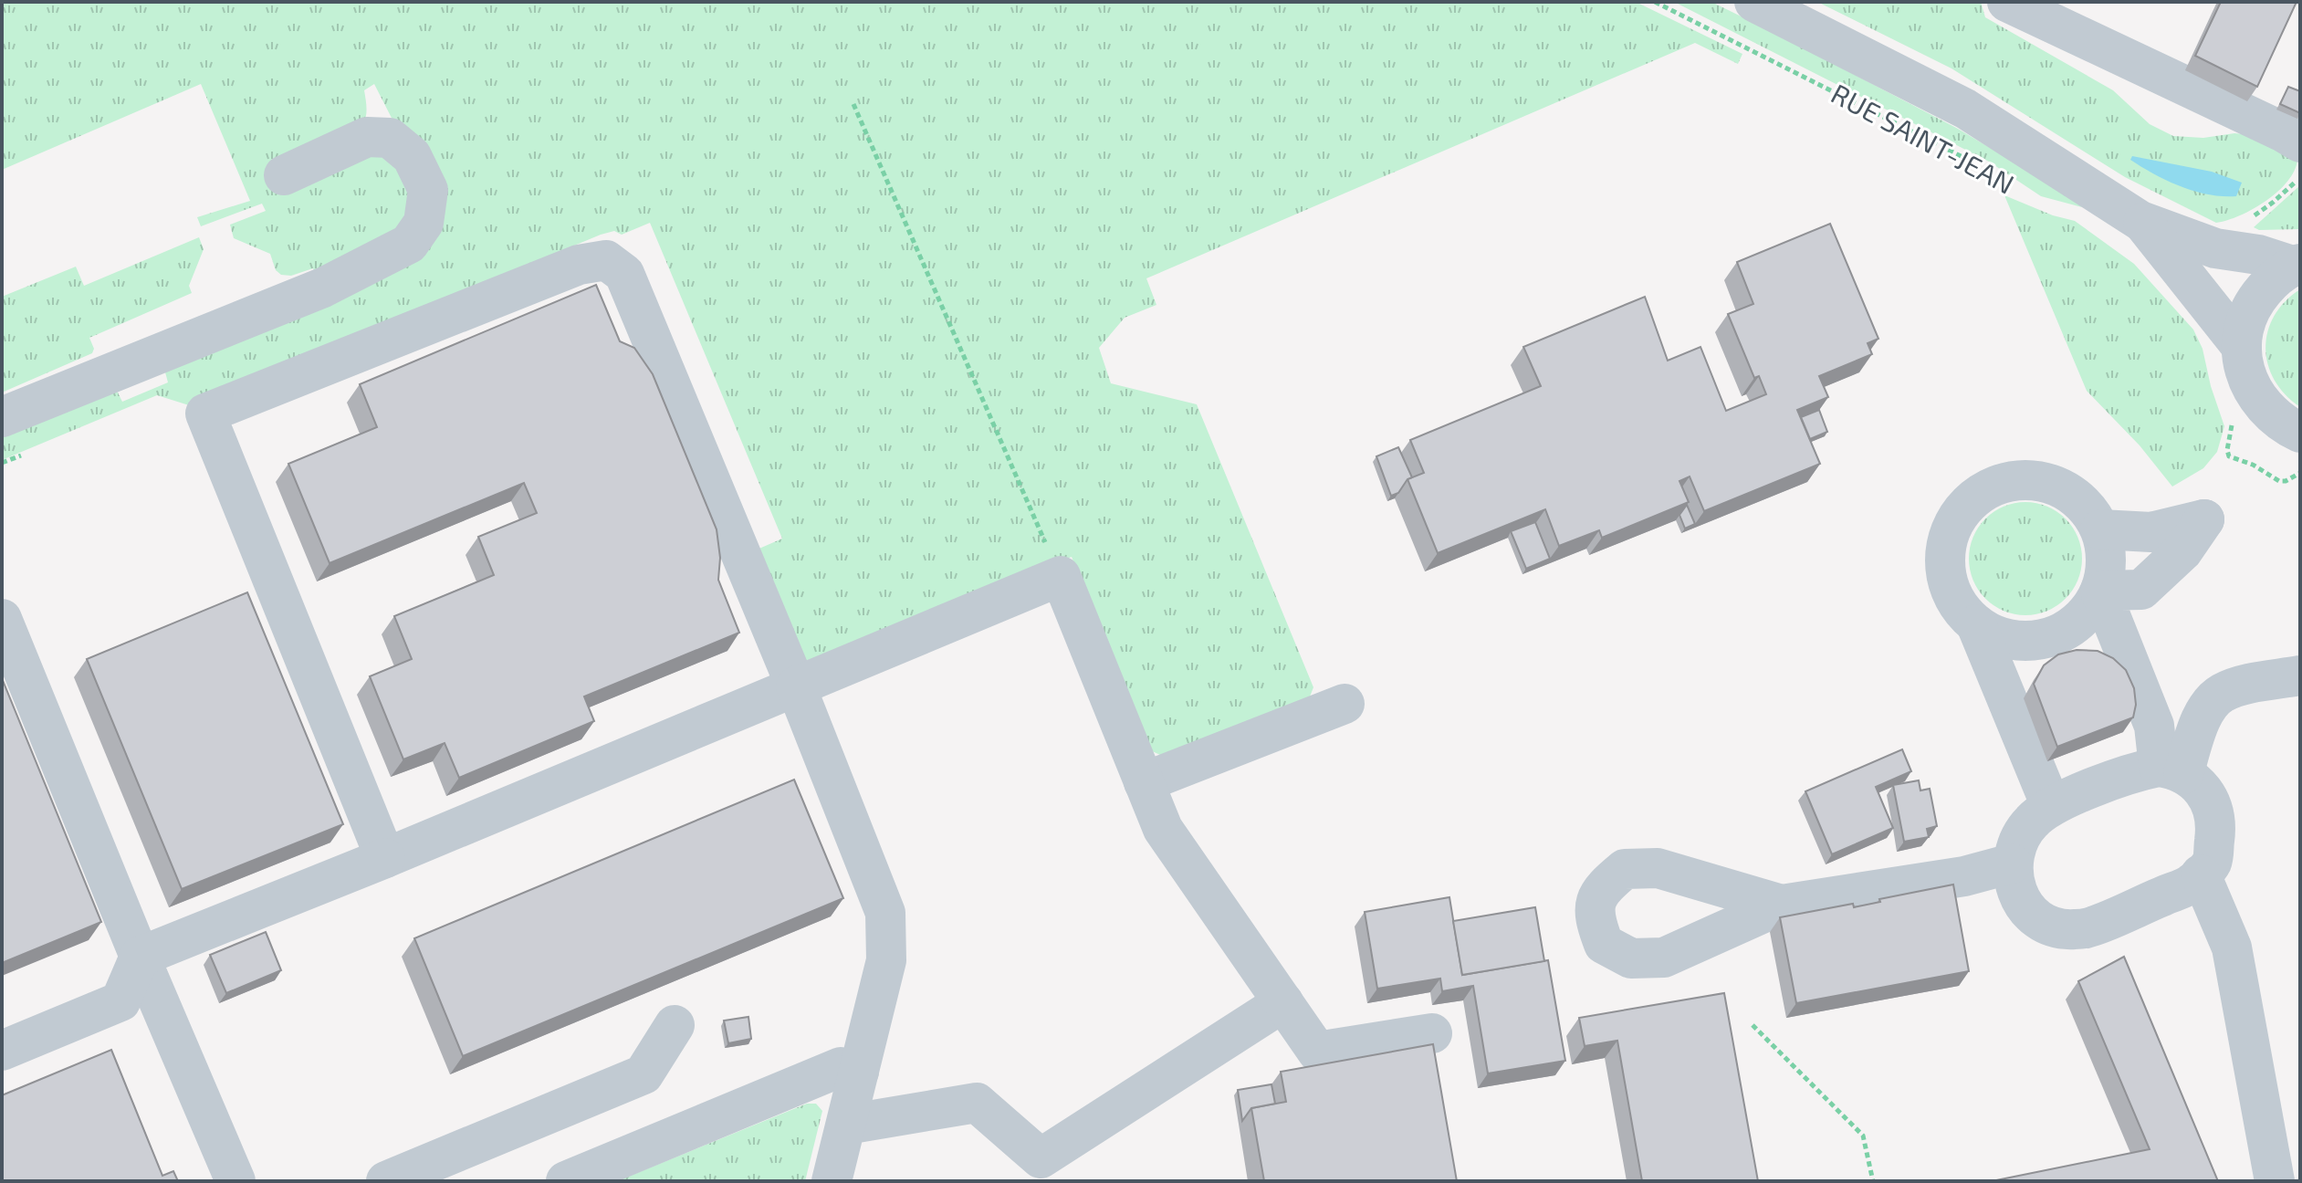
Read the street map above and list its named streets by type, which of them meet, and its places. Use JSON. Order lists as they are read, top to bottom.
{
  "streets": {
    "street": ["RUE SAINT-JEAN"]
  }
}
